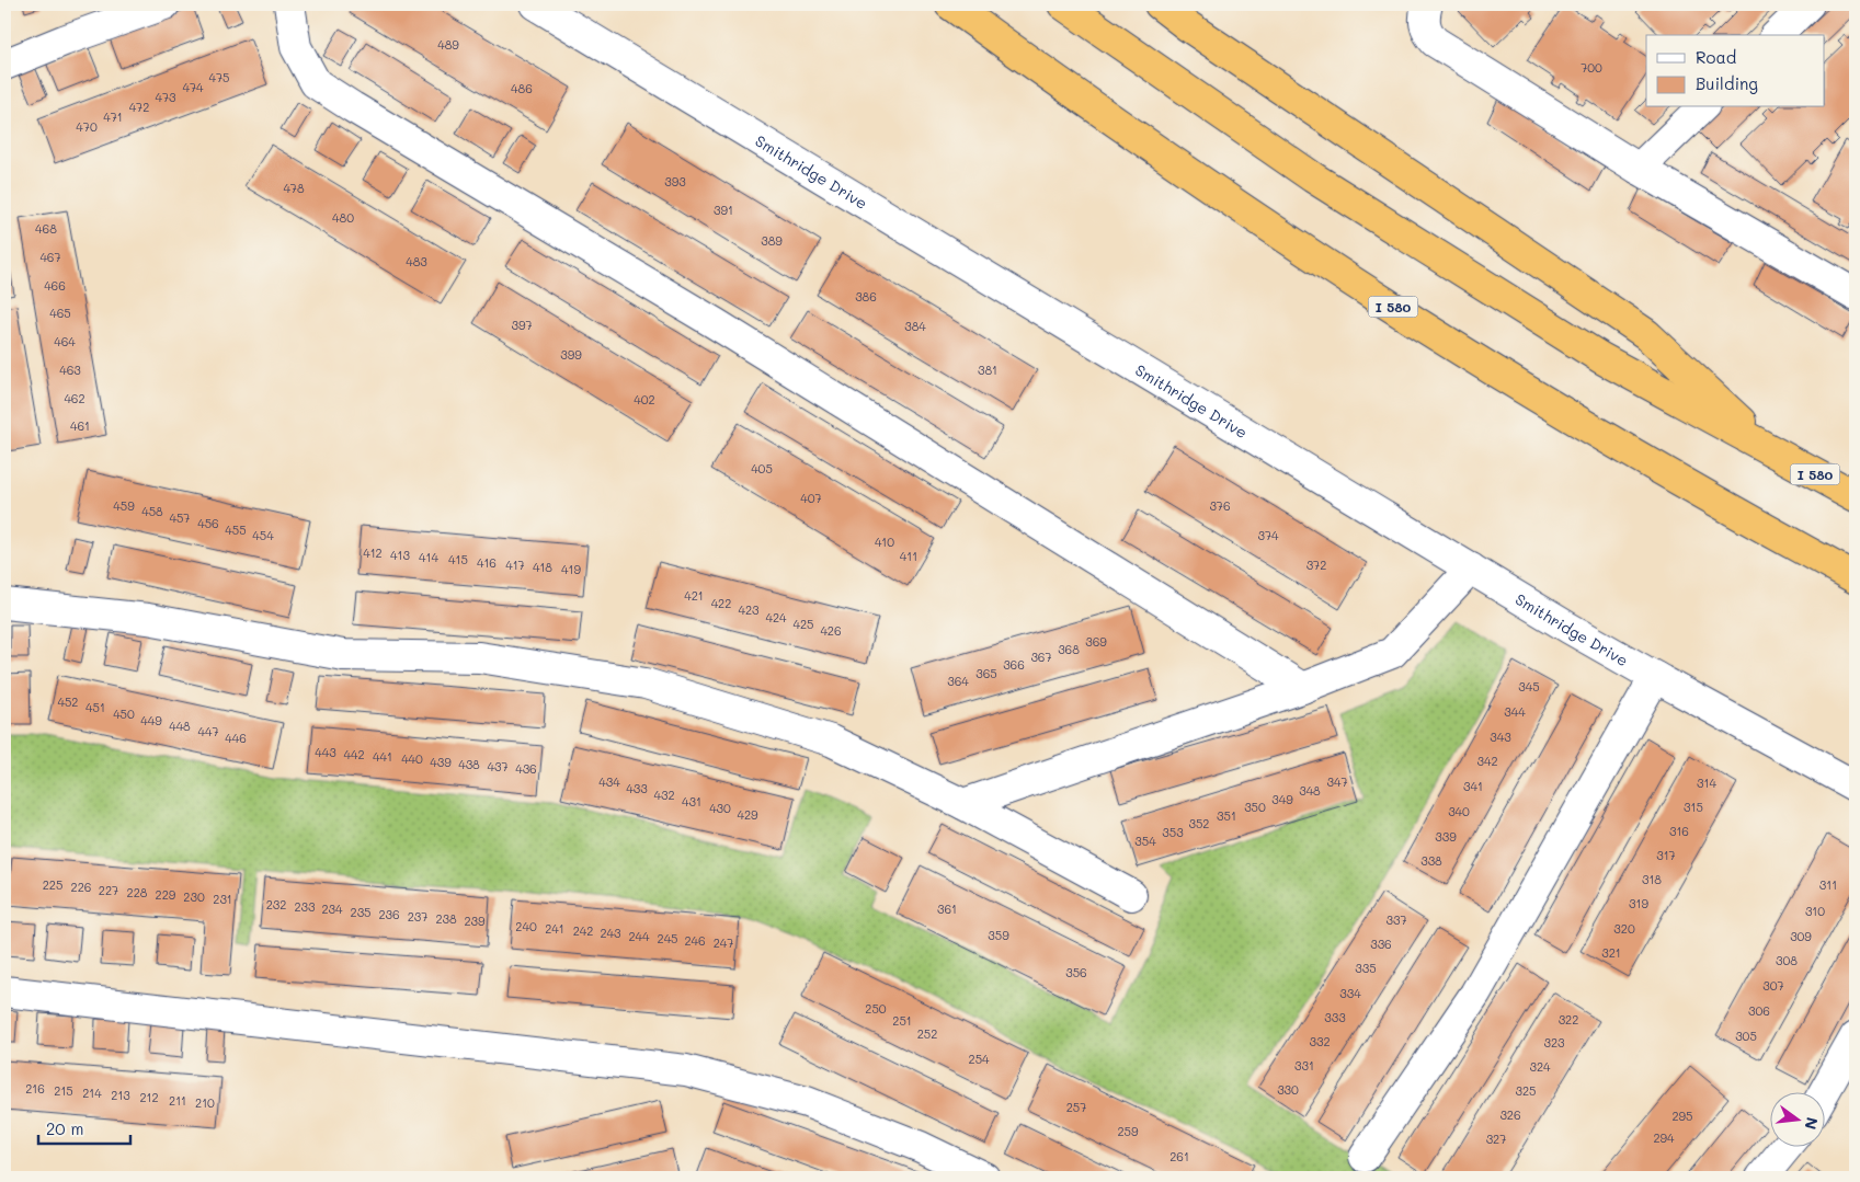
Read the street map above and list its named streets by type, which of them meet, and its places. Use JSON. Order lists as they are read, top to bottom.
{
  "streets": {
    "highway": ["I 580"],
    "street": ["Smithridge Drive"]
  },
  "house_numbers": [
    "489",
    "700",
    "475",
    "474",
    "486",
    "473",
    "472",
    "471",
    "470",
    "393",
    "478",
    "391",
    "480",
    "468",
    "389",
    "467",
    "483",
    "466",
    "386",
    "465",
    "397",
    "384",
    "464",
    "399",
    "463",
    "381",
    "462",
    "402",
    "461",
    "405",
    "407",
    "459",
    "376",
    "458",
    "457",
    "456",
    "455",
    "454",
    "374",
    "410",
    "412",
    "413",
    "411",
    "414",
    "415",
    "416",
    "417",
    "372",
    "418",
    "419",
    "421",
    "422",
    "423",
    "424",
    "425",
    "426",
    "369",
    "368",
    "367",
    "366",
    "365",
    "364",
    "345",
    "452",
    "451",
    "344",
    "450",
    "449",
    "448",
    "447",
    "343",
    "446",
    "443",
    "442",
    "441",
    "440",
    "342",
    "439",
    "438",
    "437",
    "436",
    "434",
    "347",
    "314",
    "341",
    "433",
    "348",
    "432",
    "349",
    "431",
    "350",
    "315",
    "430",
    "340",
    "429",
    "351",
    "352",
    "316",
    "353",
    "339",
    "354",
    "317",
    "338",
    "318",
    "225",
    "311",
    "226",
    "227",
    "228",
    "229",
    "230",
    "231",
    "319",
    "232",
    "233",
    "234",
    "361",
    "310",
    "235",
    "236",
    "237",
    "238",
    "337",
    "239",
    "240",
    "241",
    "320",
    "242",
    "243",
    "359",
    "244",
    "309",
    "245",
    "246",
    "247",
    "336",
    "321",
    "308",
    "335",
    "356",
    "307",
    "334",
    "250",
    "306",
    "333",
    "322",
    "251",
    "252",
    "305",
    "332",
    "323",
    "254",
    "331",
    "324",
    "216",
    "330",
    "215",
    "325",
    "214",
    "213",
    "212",
    "211",
    "210",
    "257",
    "326",
    "295",
    "259",
    "294",
    "327",
    "261"
  ],
  "legend": ["Road", "Building"],
  "scale_bar": "20 m",
  "north": "right"
}
